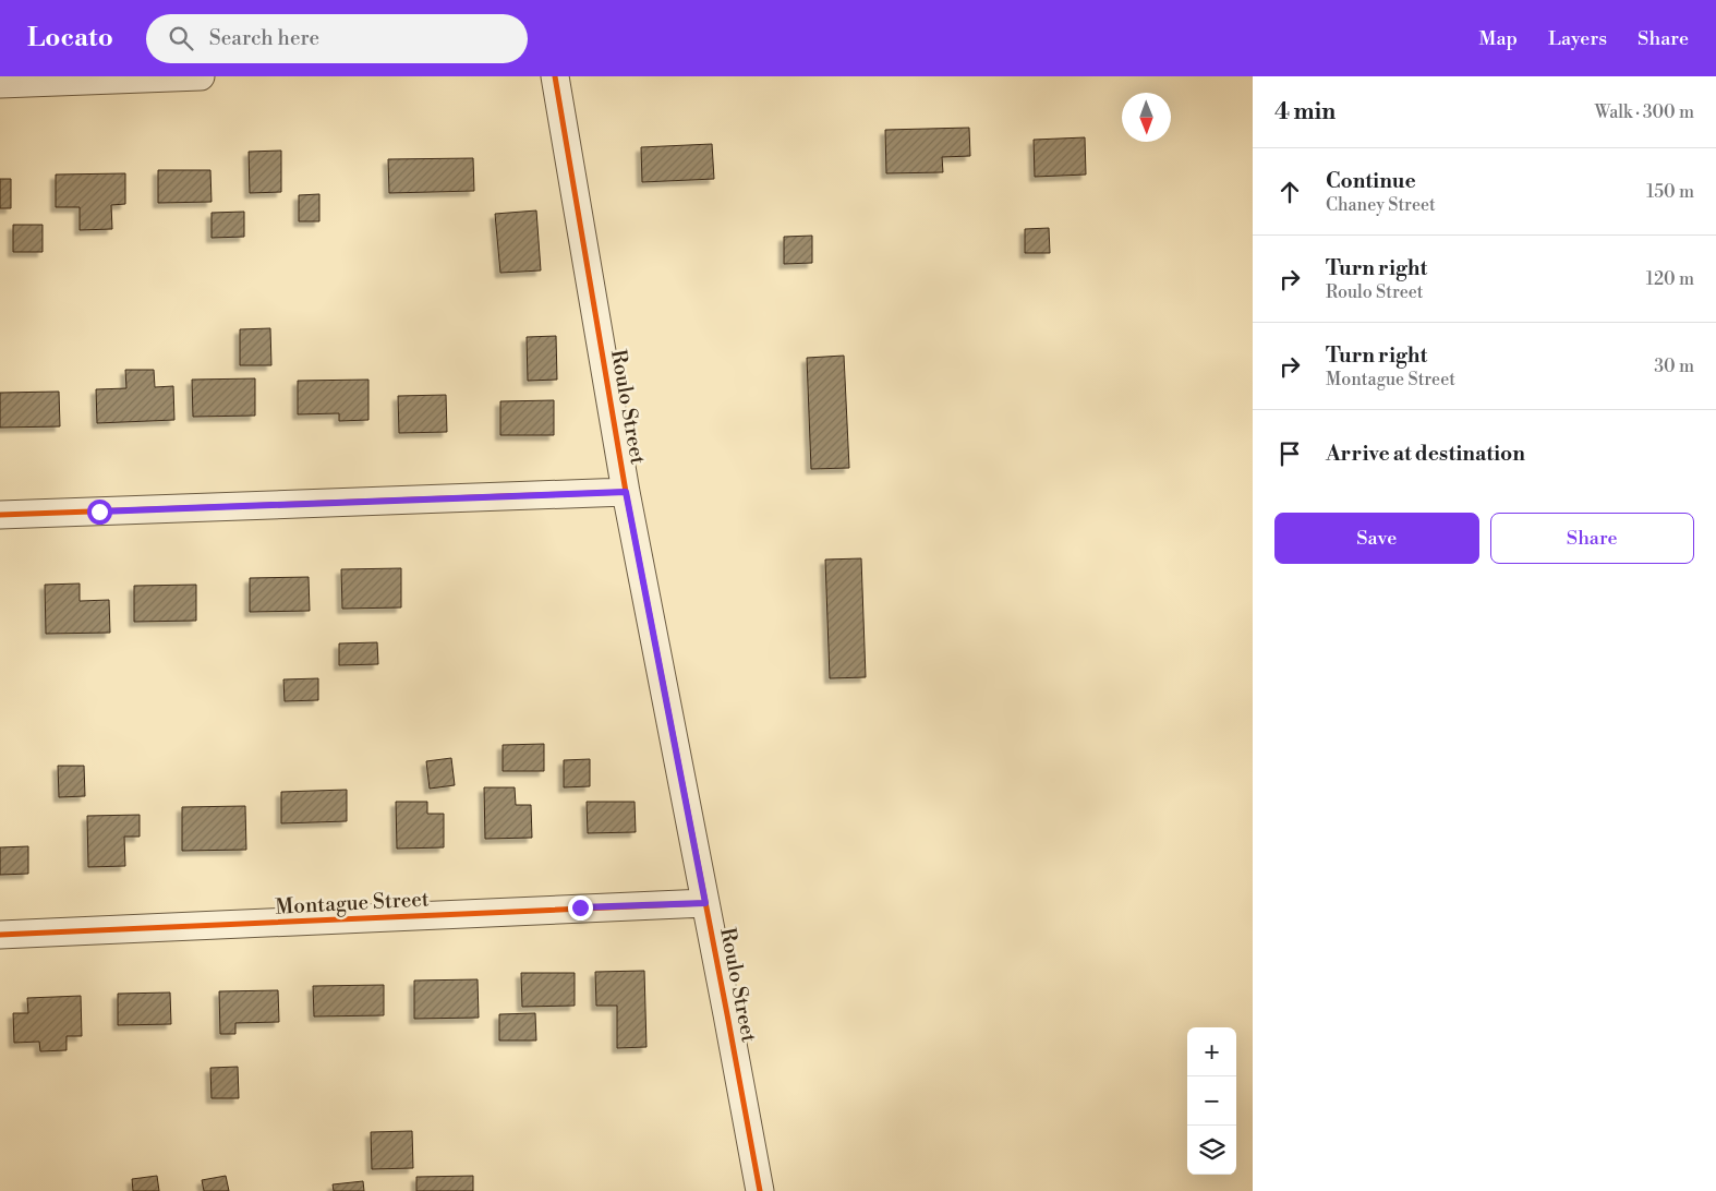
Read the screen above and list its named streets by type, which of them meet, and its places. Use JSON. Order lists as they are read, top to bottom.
{
  "streets": {
    "street": ["Roulo Street", "Montague Street"]
  },
  "crossings": [
    ["Roulo Street", "Montague Street"]
  ],
  "north": "bottom",
  "page": {
    "header": "Locato",
    "search": "Search here",
    "nav": ["Map", "Layers", "Share"],
    "heading": ["4 min", "Walk · 300 m"],
    "list": [
      ["Continue", "Chaney Street", "150 m"],
      ["Turn right", "Roulo Street", "120 m"],
      ["Turn right", "Montague Street", "30 m"],
      "Arrive at destination"
    ],
    "buttons": ["Save", "Share"],
    "map_buttons": ["+", "−"]
  }
}
